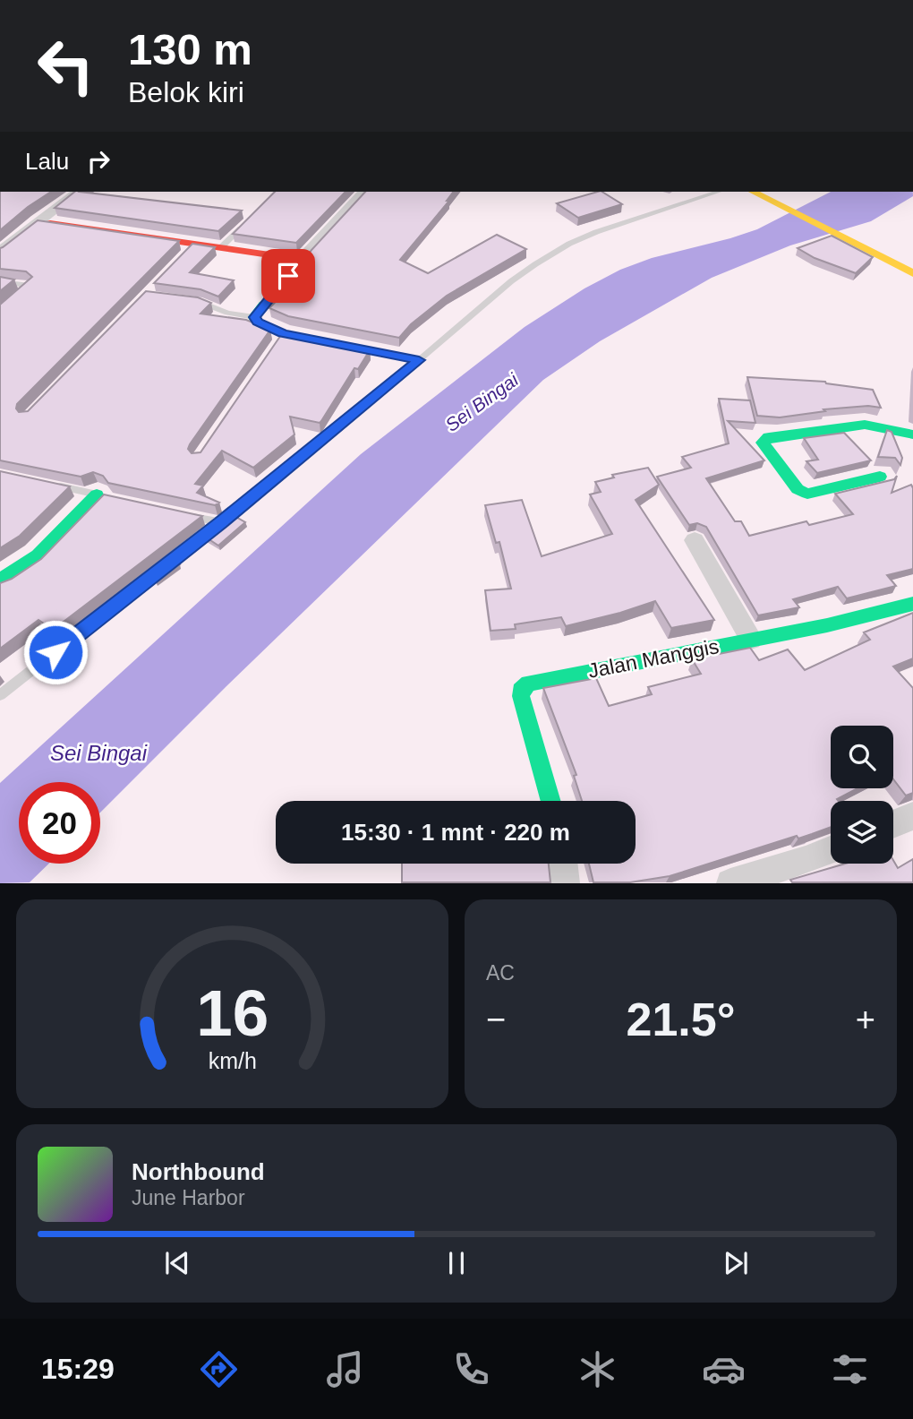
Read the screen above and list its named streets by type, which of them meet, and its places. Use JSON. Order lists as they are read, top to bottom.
{
  "streets": {
    "street": ["Jalan Manggis"]
  },
  "water": ["Sei Bingai"],
  "page": {
    "turn": ["130 m", "Belok kiri"],
    "then": "Lalu",
    "limit": "20",
    "trip": "15:30 · 1 mnt · 220 m",
    "tile": "AC",
    "heat": ["−", "21.5°", "+"],
    "song": ["Northbound", "June Harbor"],
    "tabs": "15:29",
    "gauge": ["16", "km/h"]
  }
}
